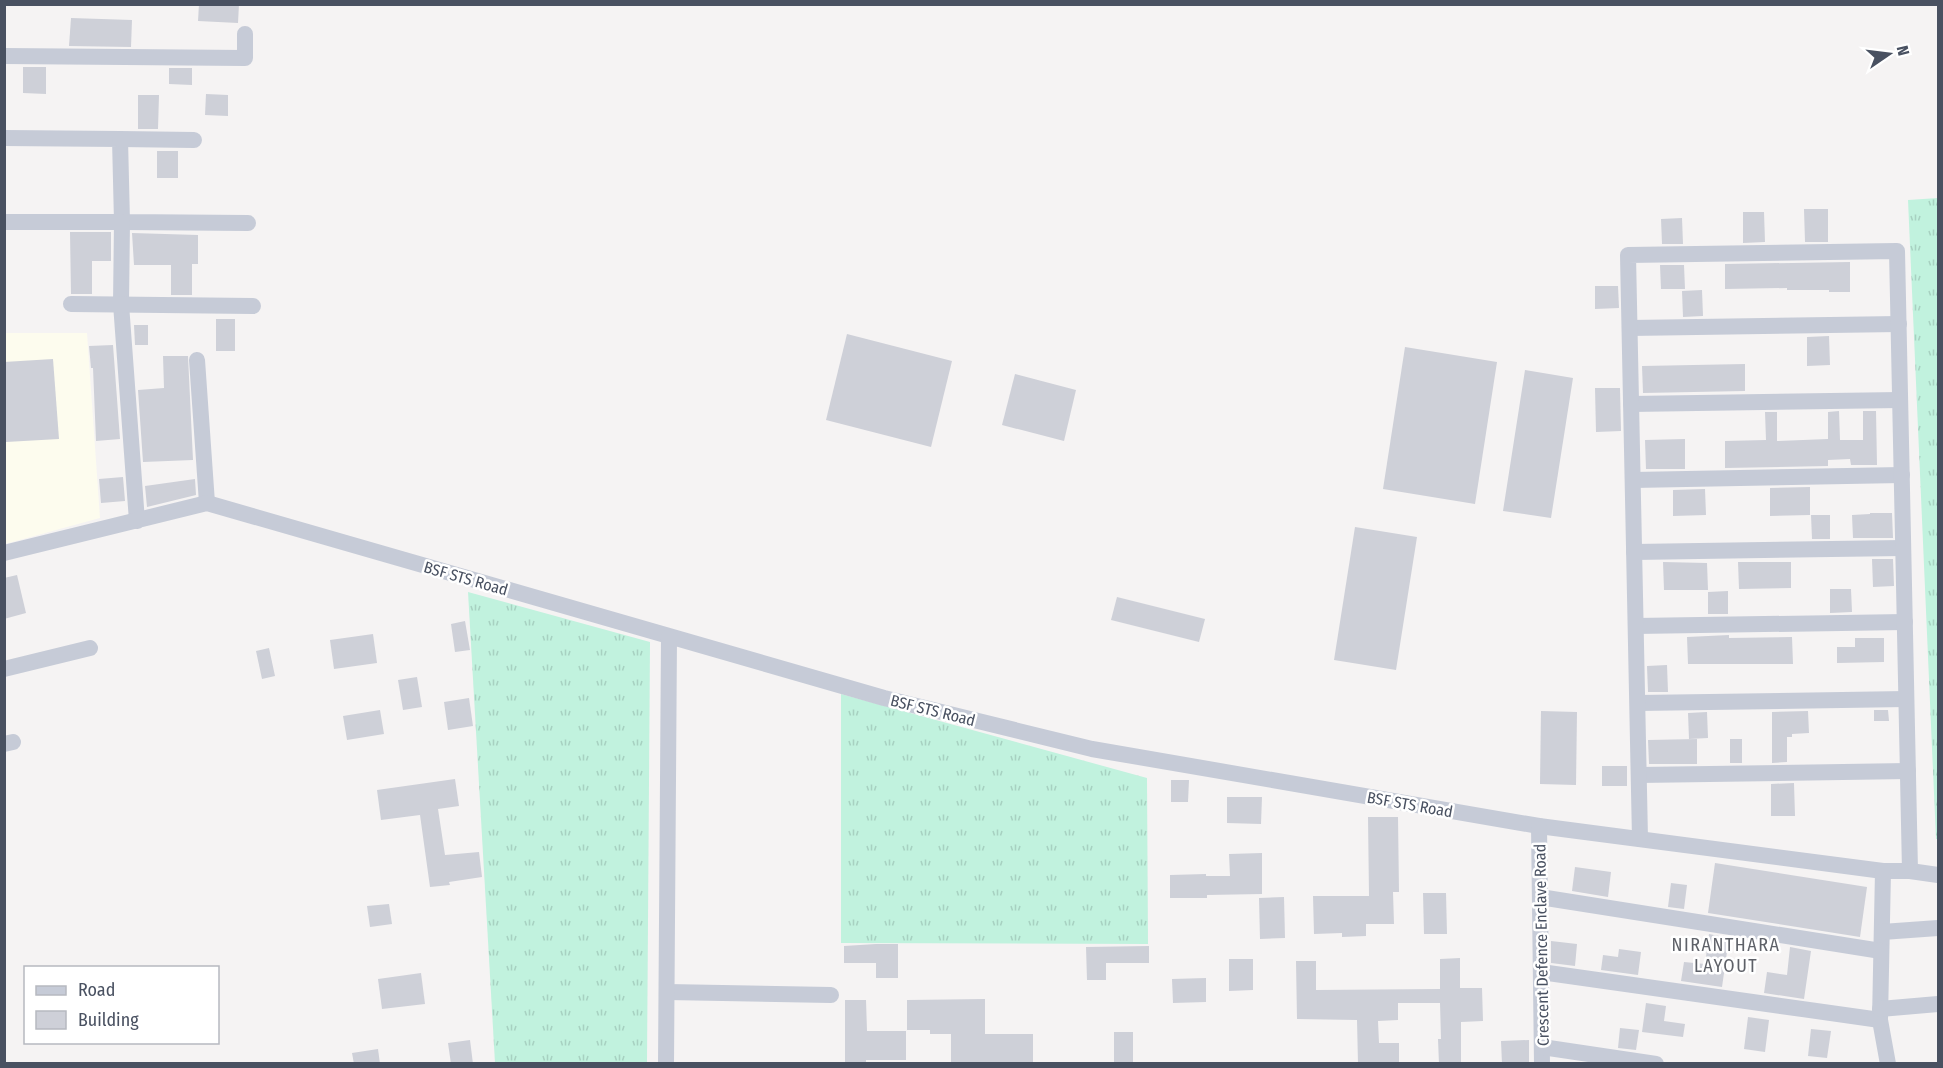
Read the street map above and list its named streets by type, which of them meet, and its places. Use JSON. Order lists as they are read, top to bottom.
{
  "streets": {
    "street": ["BSF STS Road", "Crescent Defence Enclave Road"]
  },
  "crossings": [
    ["BSF STS Road", "Crescent Defence Enclave Road"]
  ],
  "districts": ["NIRANTHARA LAYOUT"],
  "legend": ["Road", "Building"],
  "north": "right"
}
